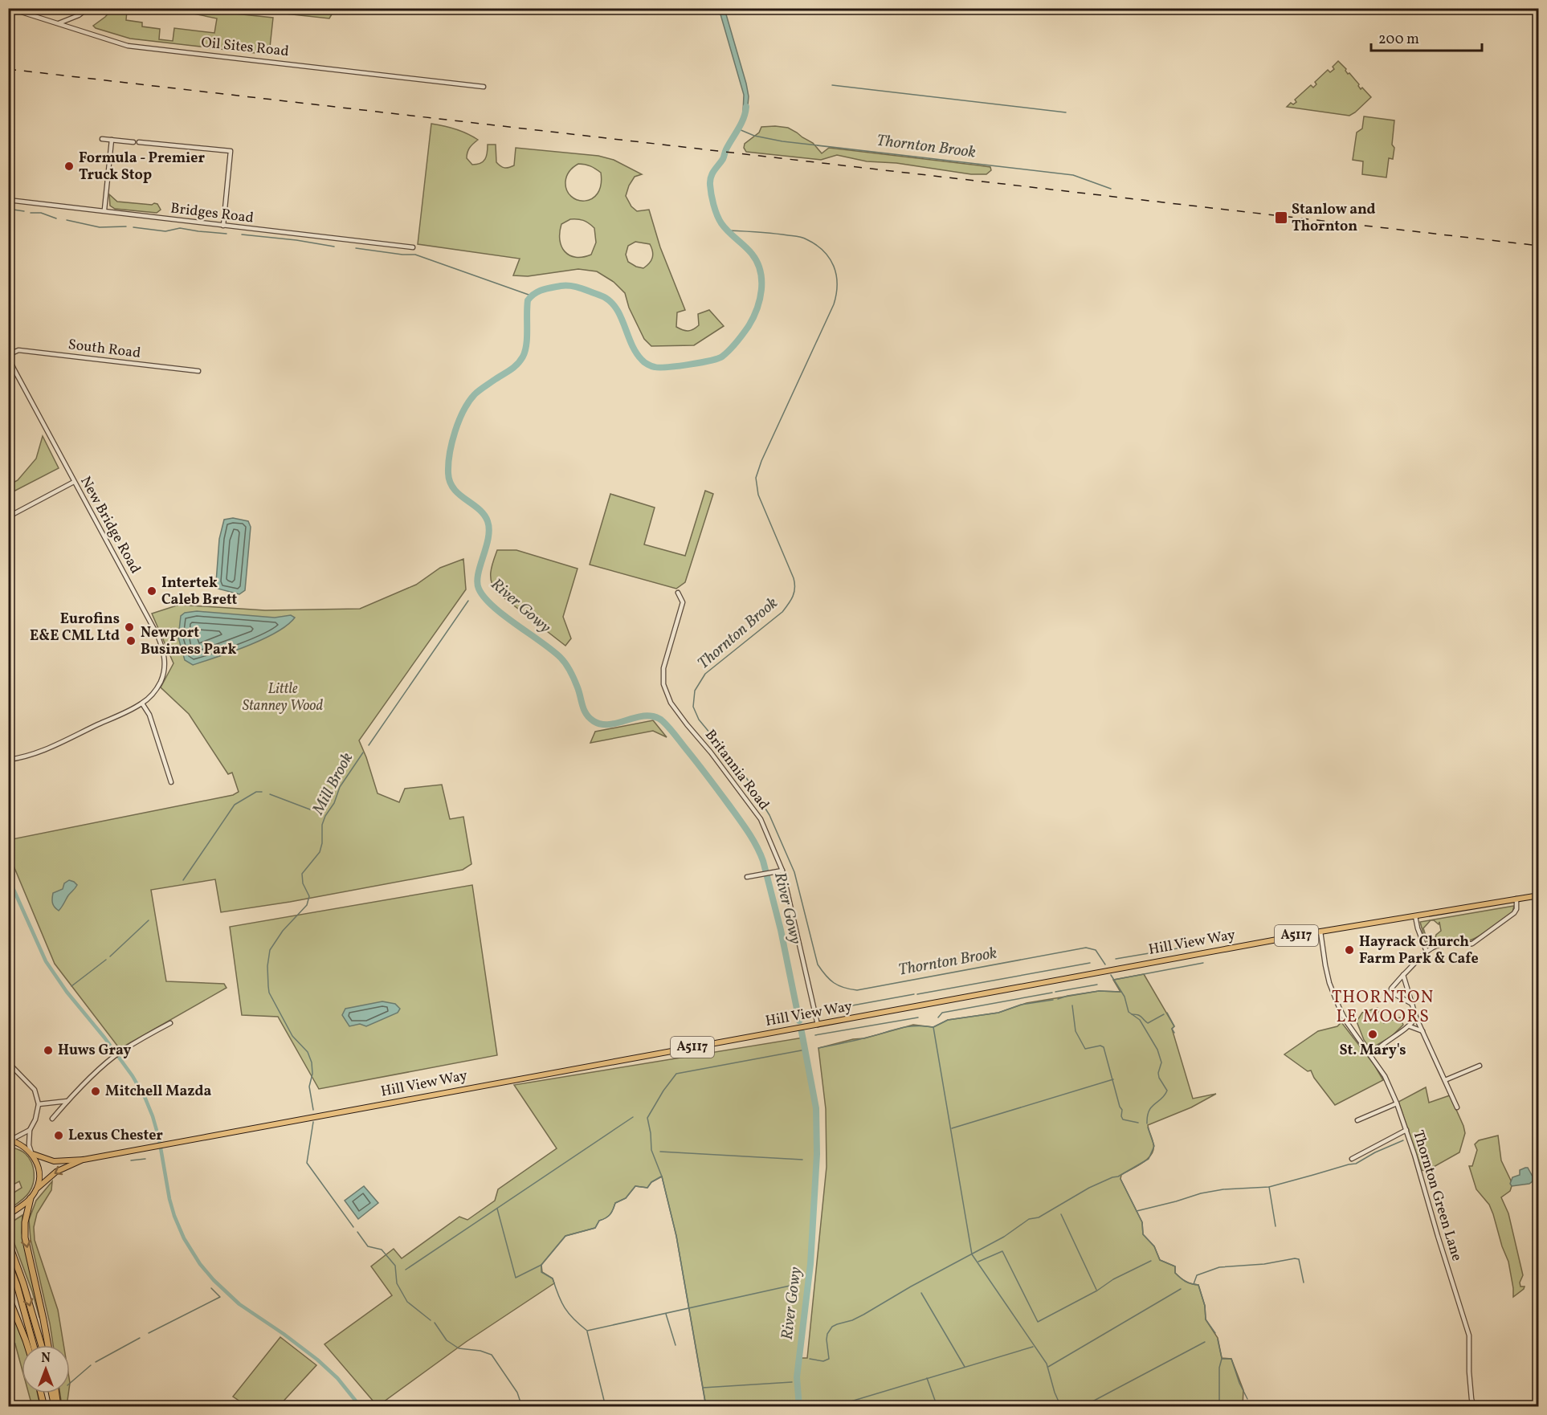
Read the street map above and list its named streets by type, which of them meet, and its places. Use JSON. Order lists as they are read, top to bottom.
{
  "streets": {
    "main road": ["A5117", "Hill View Way"],
    "street": [
      "Oil Sites Road",
      "Bridges Road",
      "South Road",
      "New Bridge Road",
      "Britannia Road",
      "Thornton Green Lane"
    ]
  },
  "crossings": [
    ["South Road", "New Bridge Road"],
    ["Britannia Road", "Hill View Way"],
    ["Hill View Way", "Thornton Green Lane"]
  ],
  "districts": ["THORNTON LE MOORS"],
  "water": ["Thornton Brook", "River Gowy", "Mill Brook"],
  "parks": ["Little Stanney Wood"],
  "places": {
    "other": [
      "Formula - Premier Truck Stop",
      "Intertek Caleb Brett",
      "Eurofins E&E CML Ltd",
      "Newport Business Park",
      "Hayrack Church Farm Park & Cafe",
      "St. Mary's",
      "Huws Gray",
      "Mitchell Mazda",
      "Lexus Chester"
    ],
    "transit": ["Stanlow and Thornton"]
  },
  "scale_bar": "200 m",
  "north": "top"
}
